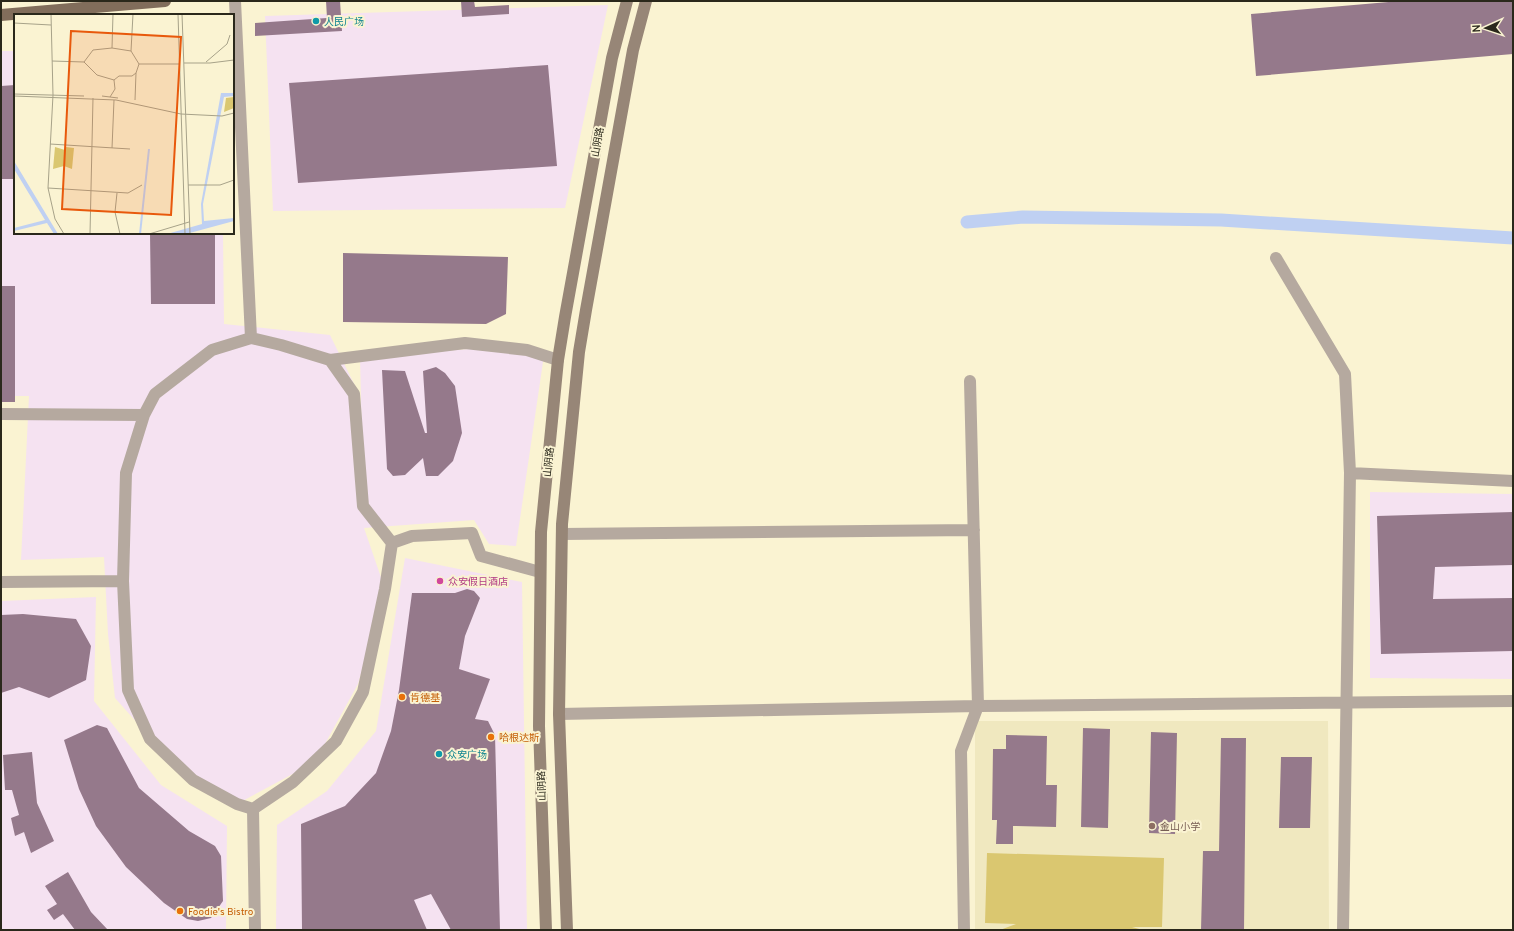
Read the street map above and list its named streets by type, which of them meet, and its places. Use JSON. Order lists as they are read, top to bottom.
{
  "streets": {
    "main road": ["山阴路"]
  },
  "places": [
    "人民广场",
    "众安假日酒店",
    "肯德基",
    "哈根达斯",
    "众安广场",
    "金山小学",
    "Foodie's Bistro"
  ],
  "north": "left"
}
